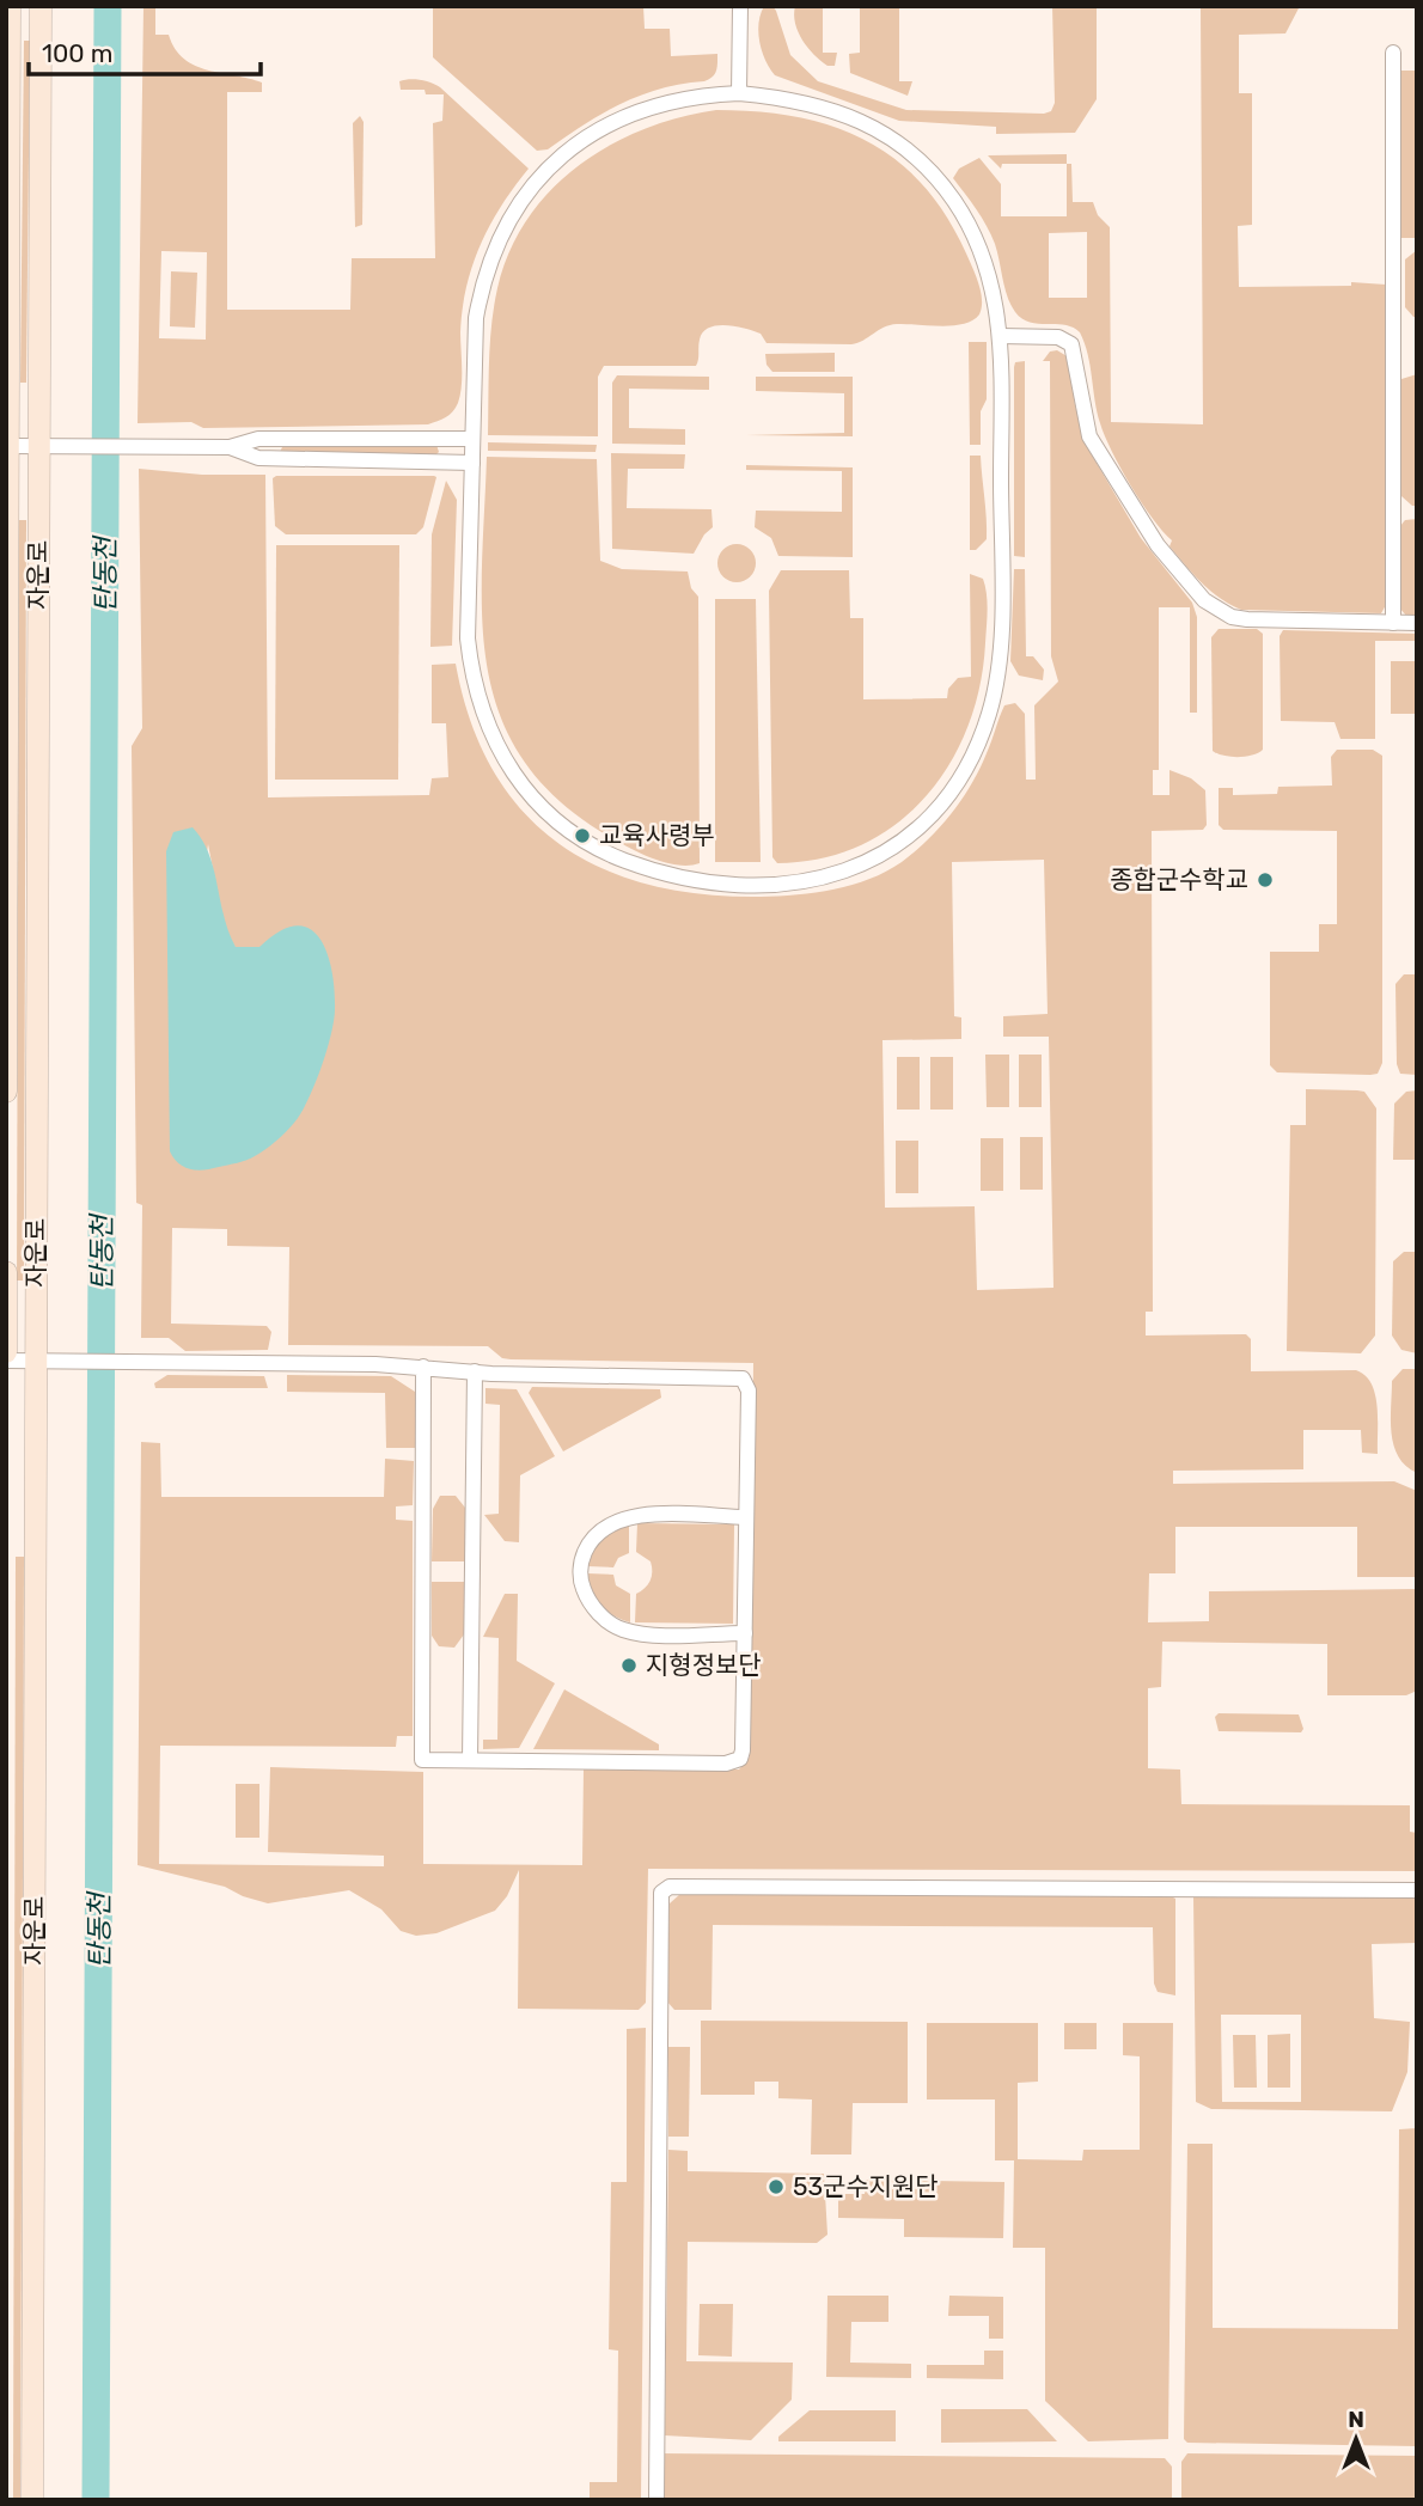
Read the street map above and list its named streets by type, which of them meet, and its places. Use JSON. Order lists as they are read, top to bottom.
{
  "streets": {
    "street": ["자운로"]
  },
  "water": ["탄동천"],
  "places": [
    "교육사령부",
    "종합군수학교",
    "지형정보단",
    "53군수지원단"
  ],
  "scale_bar": "100 m",
  "north": "top"
}
